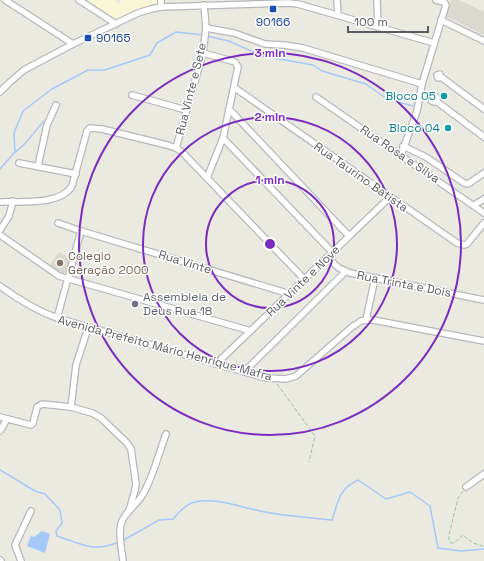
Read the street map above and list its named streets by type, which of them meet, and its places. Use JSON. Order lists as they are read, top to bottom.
{
  "streets": {
    "street": [
      "Rua Vinte e Sete",
      "Rua Rosa e Silva",
      "Rua Taurino Batista",
      "Rua Vinte",
      "Rua Vinte e Nove",
      "Rua Trinta e Dois",
      "Avenida Prefeito Mário Henrique Mafra"
    ]
  },
  "crossings": [
    ["Rua Taurino Batista", "Rua Vinte e Nove"],
    ["Rua Vinte", "Rua Vinte e Nove"],
    ["Rua Vinte e Nove", "Rua Trinta e Dois"],
    ["Rua Vinte e Nove", "Avenida Prefeito Mário Henrique Mafra"]
  ],
  "places": {
    "transit": ["90166", "90165"],
    "other": [
      "Bloco 05",
      "Bloco 04",
      "Colegio Geração 2000",
      "Assembleia de Deus Rua 18"
    ]
  },
  "scale_bar": "100 m",
  "rings": ["3 min", "2 min", "1 min"]
}
